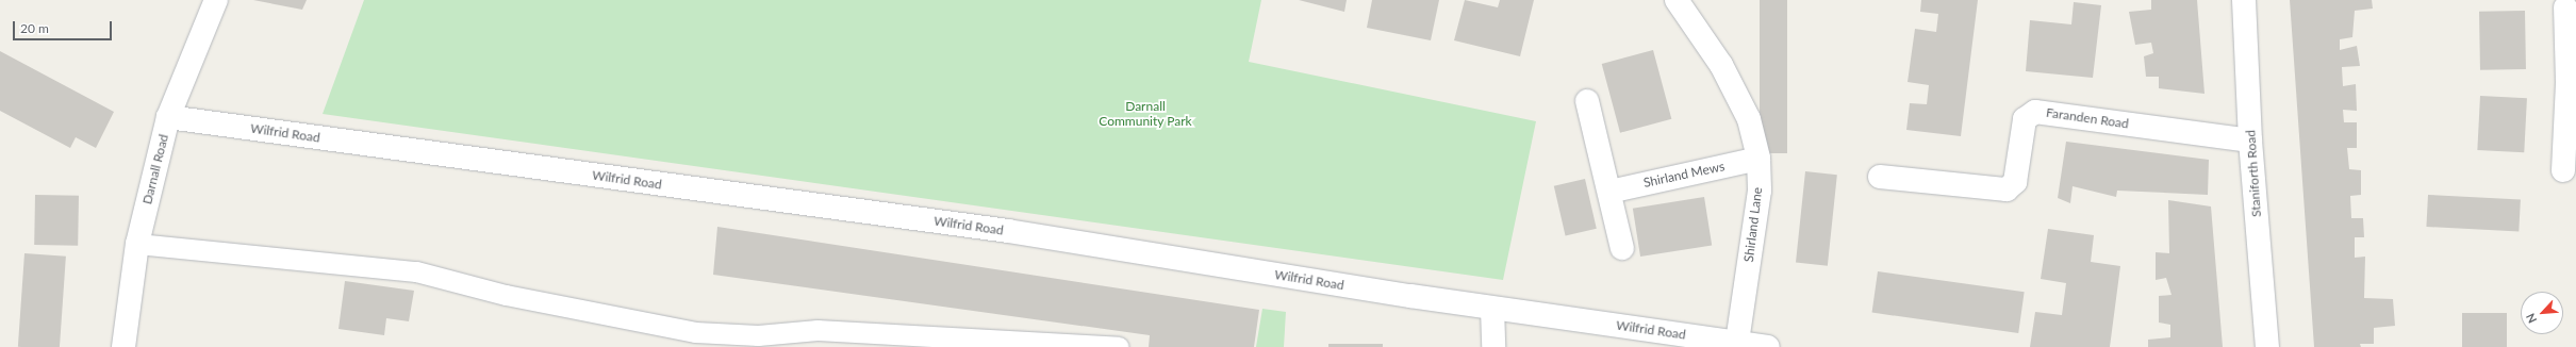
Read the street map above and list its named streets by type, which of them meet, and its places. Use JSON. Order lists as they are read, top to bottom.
{
  "streets": {
    "street": [
      "Faranden Road",
      "Wilfrid Road",
      "Darnall Road",
      "Staniforth Road",
      "Shirland Mews",
      "Shirland Lane"
    ]
  },
  "crossings": [
    ["Faranden Road", "Staniforth Road"],
    ["Wilfrid Road", "Darnall Road"],
    ["Wilfrid Road", "Shirland Lane"],
    ["Shirland Mews", "Shirland Lane"]
  ],
  "parks": ["Darnall Community Park"],
  "scale_bar": "20 m",
  "north": "bottom left"
}
